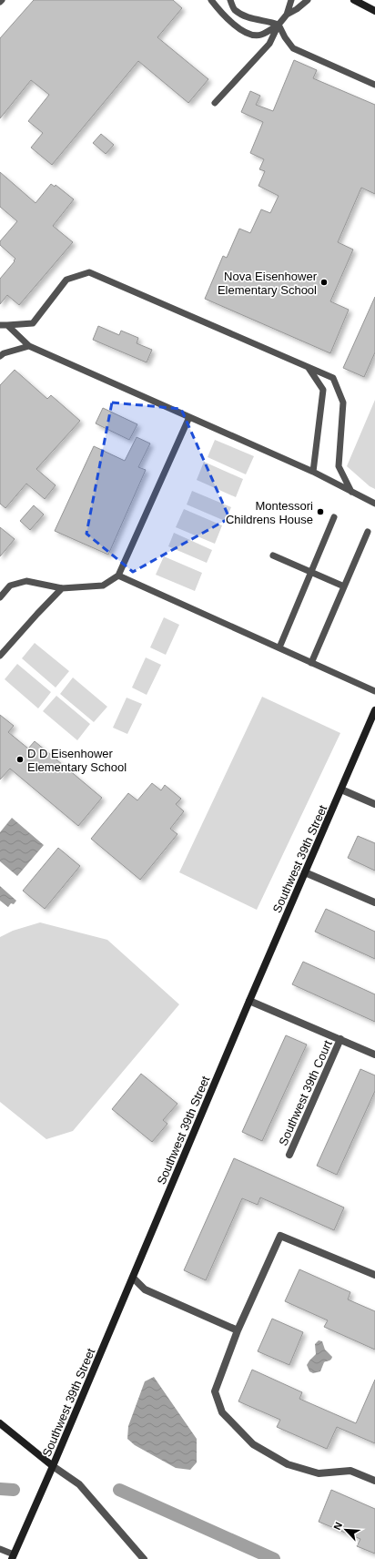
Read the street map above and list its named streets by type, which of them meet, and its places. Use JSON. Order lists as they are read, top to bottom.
{
  "streets": {
    "street": ["Southwest 39th Street", "Southwest 39th Court"]
  },
  "places": ["Nova Eisenhower Elementary School", "Montessori Childrens House", "D D Eisenhower Elementary School"],
  "north": "top left"
}
